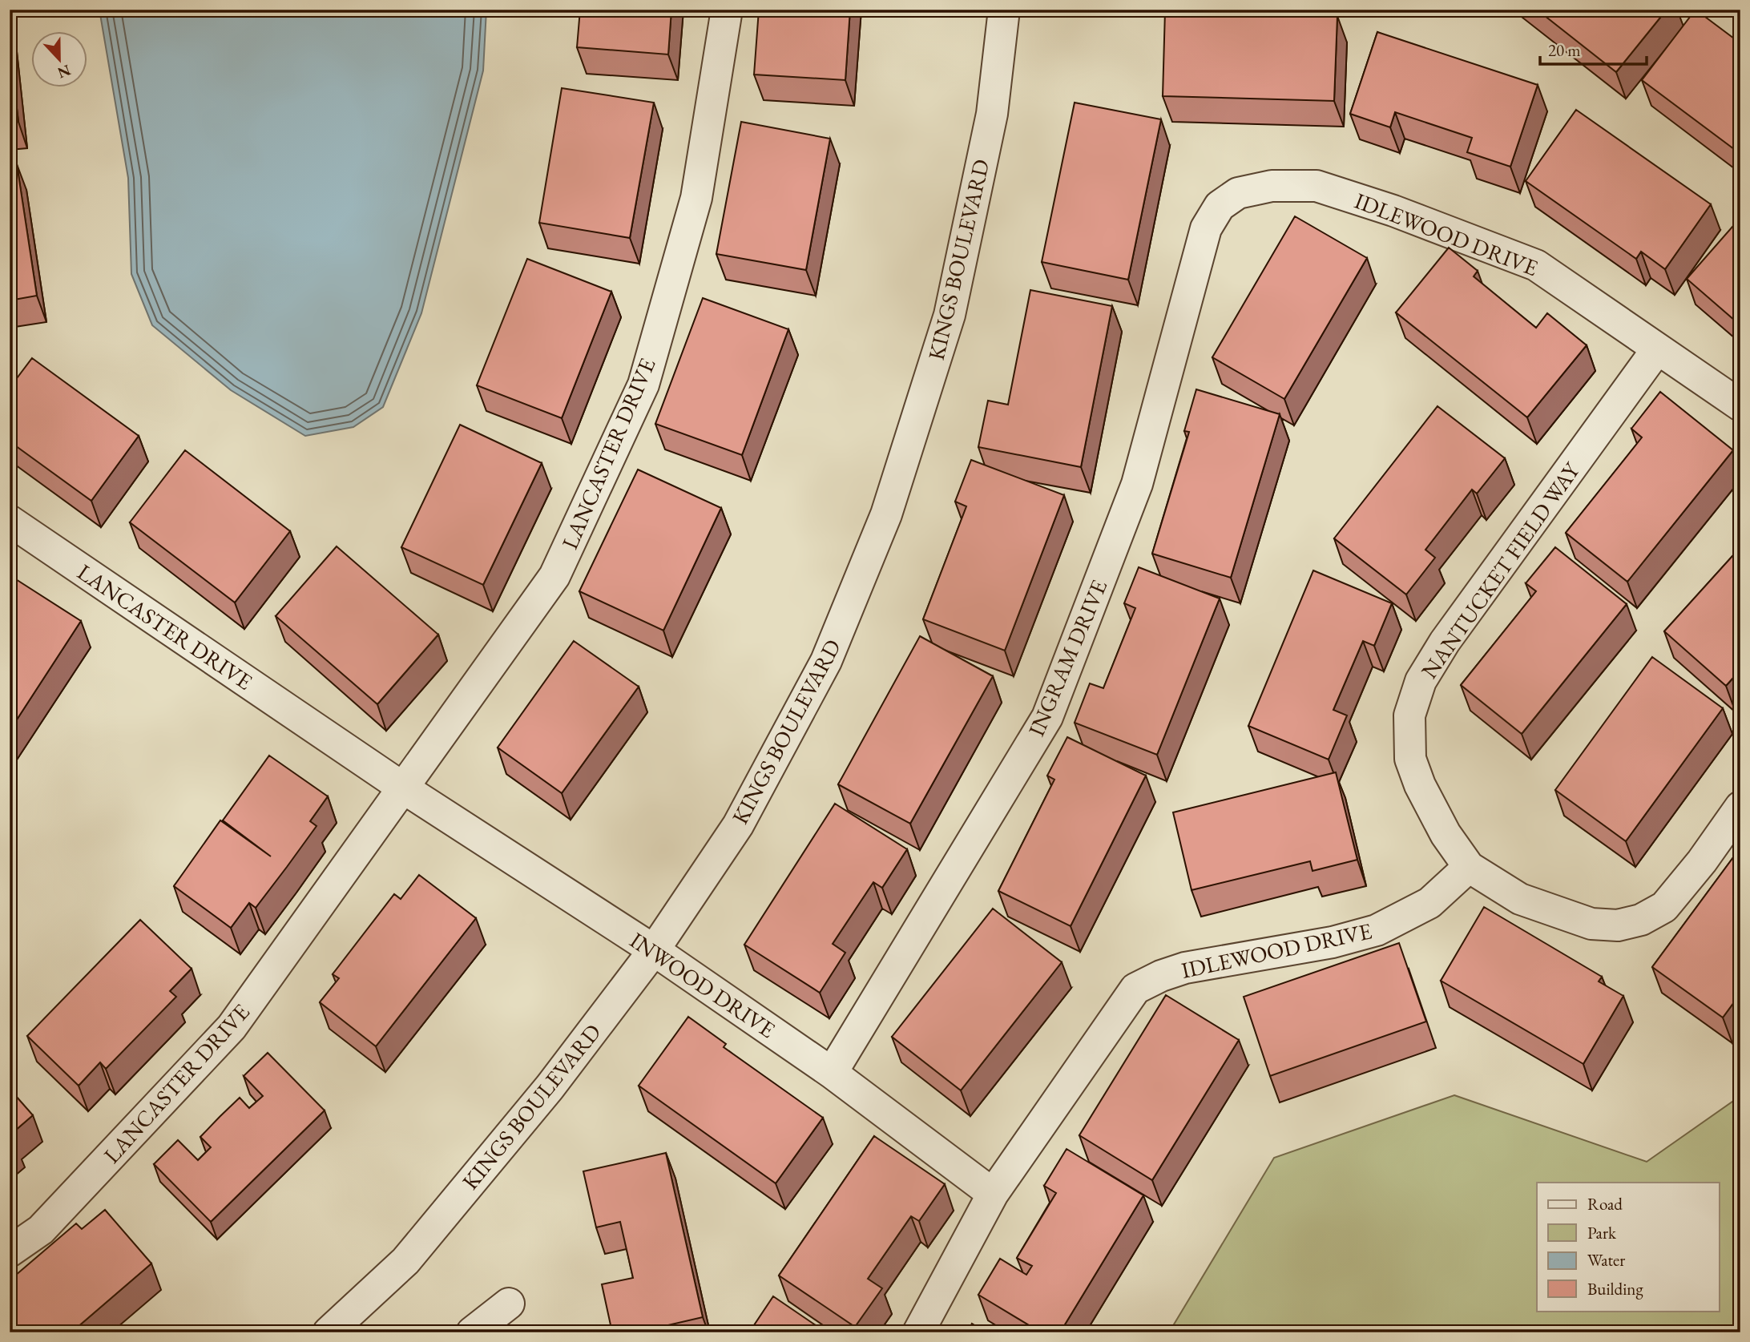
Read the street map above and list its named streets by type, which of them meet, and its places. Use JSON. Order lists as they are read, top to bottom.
{
  "streets": {
    "street": [
      "IDLEWOOD DRIVE",
      "KINGS BOULEVARD",
      "LANCASTER DRIVE",
      "NANTUCKET FIELD WAY",
      "INGRAM DRIVE",
      "INWOOD DRIVE"
    ]
  },
  "crossings": [
    ["IDLEWOOD DRIVE", "NANTUCKET FIELD WAY"],
    ["IDLEWOOD DRIVE", "INGRAM DRIVE"],
    ["IDLEWOOD DRIVE", "INWOOD DRIVE"],
    ["KINGS BOULEVARD", "INWOOD DRIVE"],
    ["LANCASTER DRIVE", "INWOOD DRIVE"],
    ["INGRAM DRIVE", "INWOOD DRIVE"]
  ],
  "legend": [
    "Road",
    "Park",
    "Water",
    "Building"
  ],
  "scale_bar": "20 m",
  "north": "bottom"
}
